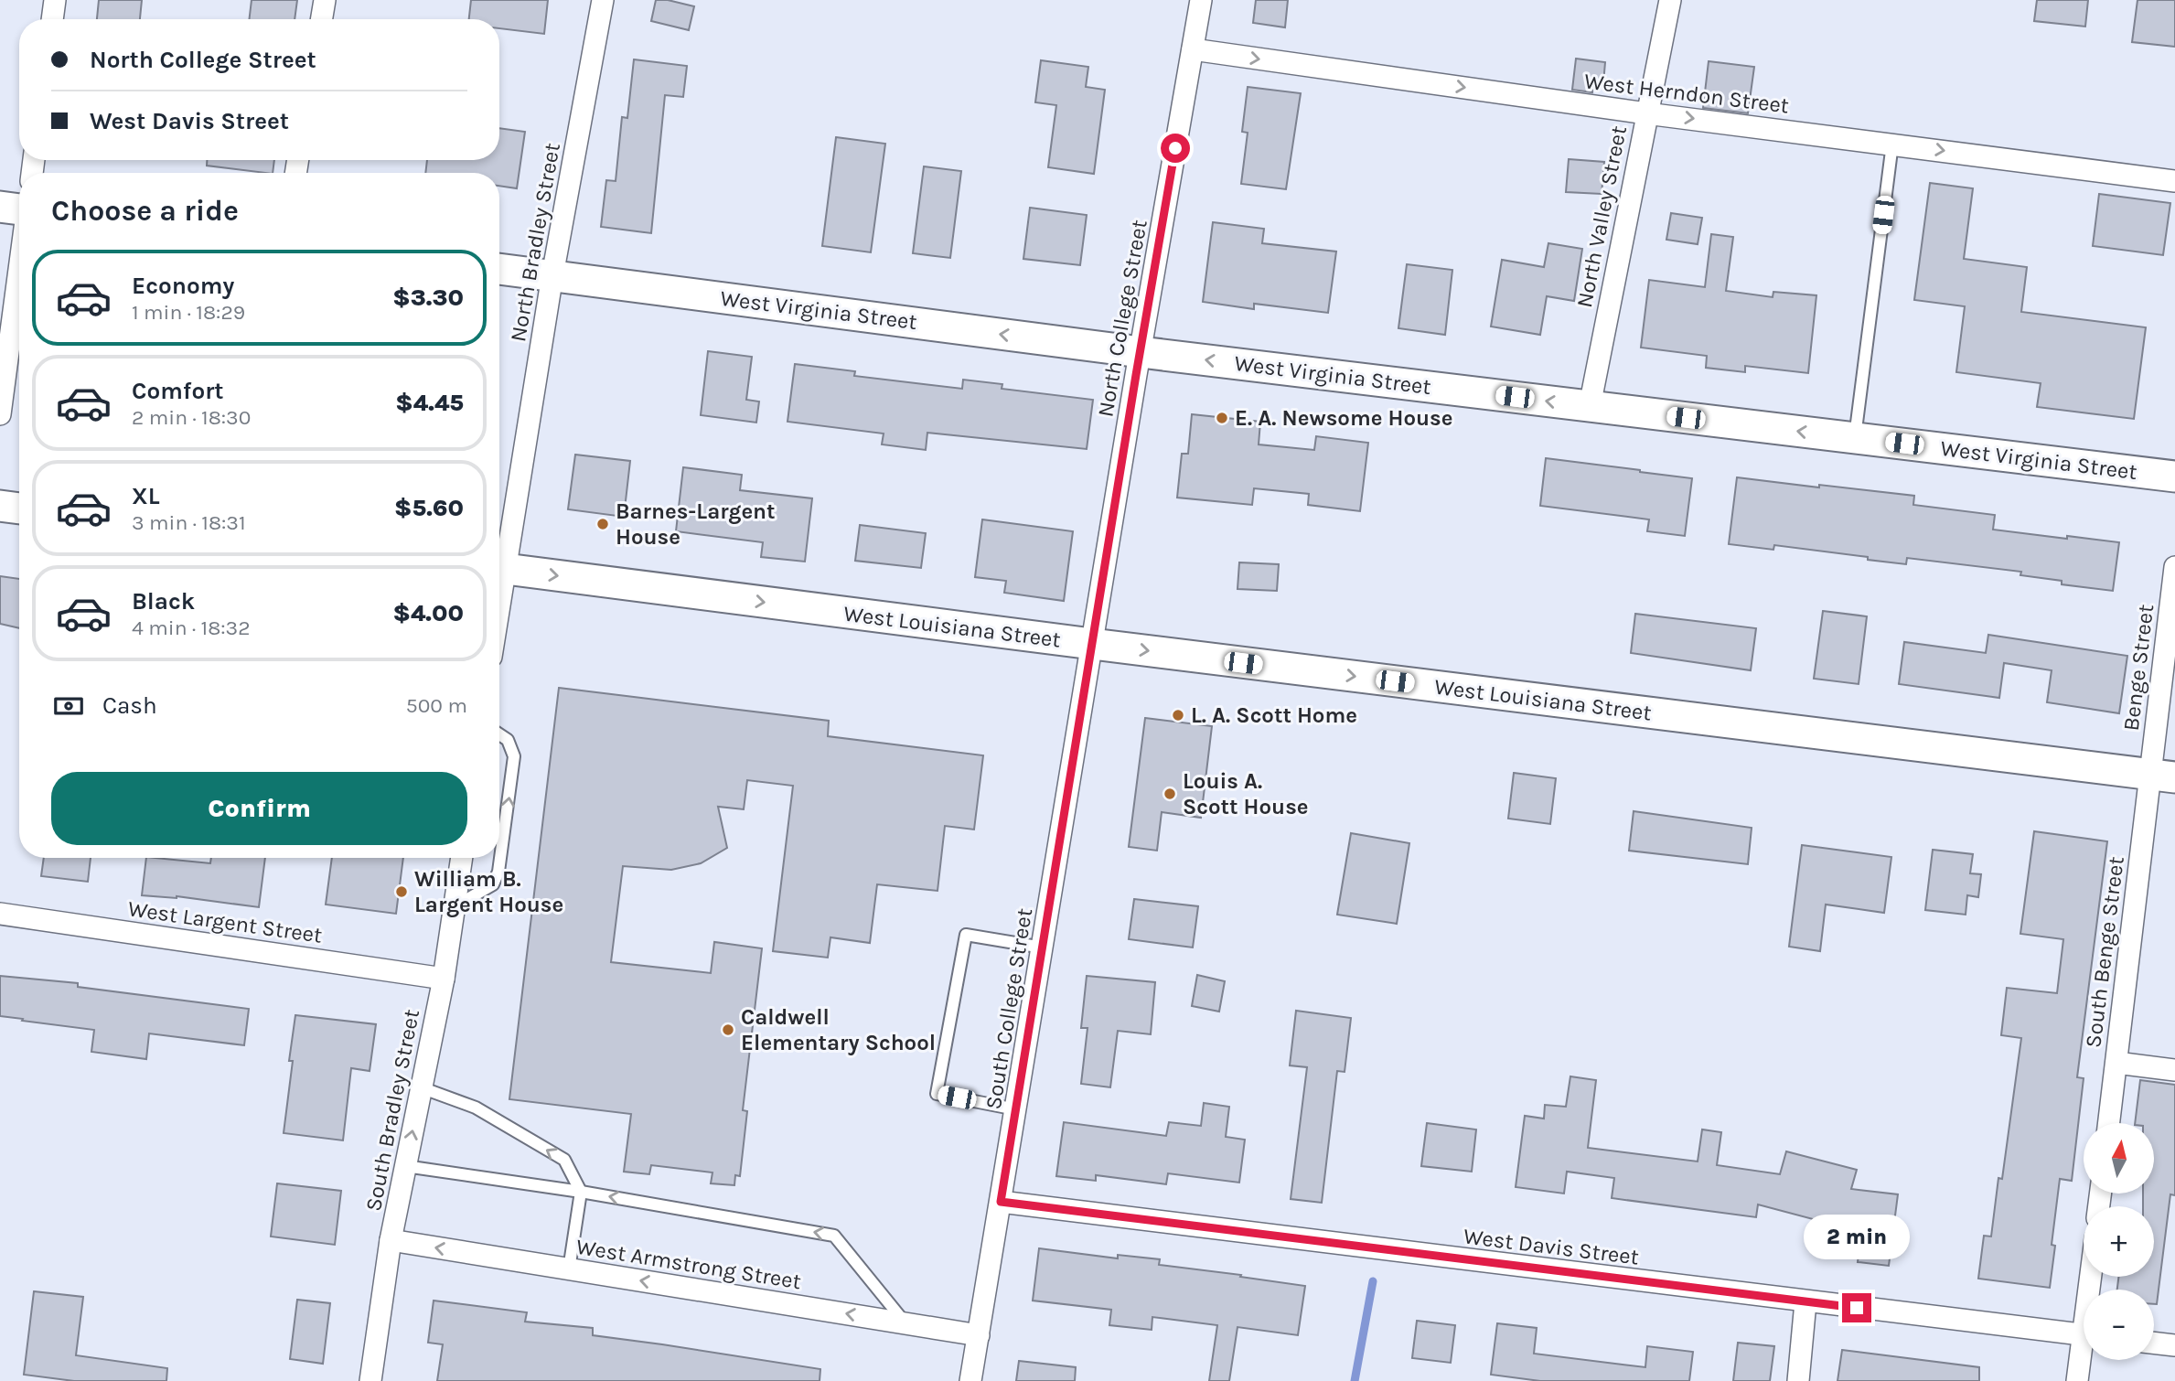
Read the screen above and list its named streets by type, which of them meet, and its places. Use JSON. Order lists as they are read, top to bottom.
{
  "streets": {
    "main road": ["West Virginia Street", "West Louisiana Street"],
    "street": [
      "West Herndon Street",
      "North Valley Street",
      "North Bradley Street",
      "North College Street",
      "Benge Street",
      "West Largent Street",
      "South Benge Street",
      "South College Street",
      "South Bradley Street",
      "West Davis Street",
      "West Armstrong Street"
    ]
  },
  "crossings": [
    ["West Herndon Street", "North Valley Street"],
    ["West Herndon Street", "North College Street"],
    ["North Valley Street", "West Virginia Street"],
    ["North Bradley Street", "West Virginia Street"],
    ["West Virginia Street", "North College Street"],
    ["North College Street", "West Louisiana Street"],
    ["North College Street", "South College Street"],
    ["West Louisiana Street", "Benge Street"],
    ["West Louisiana Street", "South Benge Street"],
    ["West Louisiana Street", "South College Street"],
    ["Benge Street", "South Benge Street"],
    ["West Largent Street", "South Bradley Street"],
    ["South College Street", "West Davis Street"],
    ["South College Street", "West Armstrong Street"],
    ["South Bradley Street", "West Armstrong Street"]
  ],
  "one_way": [
    "West Herndon Street",
    "West Virginia Street",
    "West Louisiana Street",
    "West Armstrong Street"
  ],
  "places": [
    "E. A. Newsome House",
    "Barnes-Largent House",
    "L. A. Scott Home",
    "Louis A. Scott House",
    "William B. Largent House",
    "Caldwell Elementary School"
  ],
  "north": "top",
  "page": {
    "banner": ["North College Street", "West Davis Street"],
    "heading": "Choose a ride",
    "list": [
      {
        "name": "Economy",
        "note": "1 min · 18:29",
        "value": "$3.30"
      },
      {
        "name": "Comfort",
        "note": "2 min · 18:30",
        "value": "$4.45"
      },
      {
        "name": "XL",
        "note": "3 min · 18:31",
        "value": "$5.60"
      },
      {
        "name": "Black",
        "note": "4 min · 18:32",
        "value": "$4.00"
      }
    ],
    "pay": ["Cash", "500 m"],
    "buttons": "Confirm",
    "map_buttons": ["+", "−"],
    "bubble": "2 min"
  }
}
